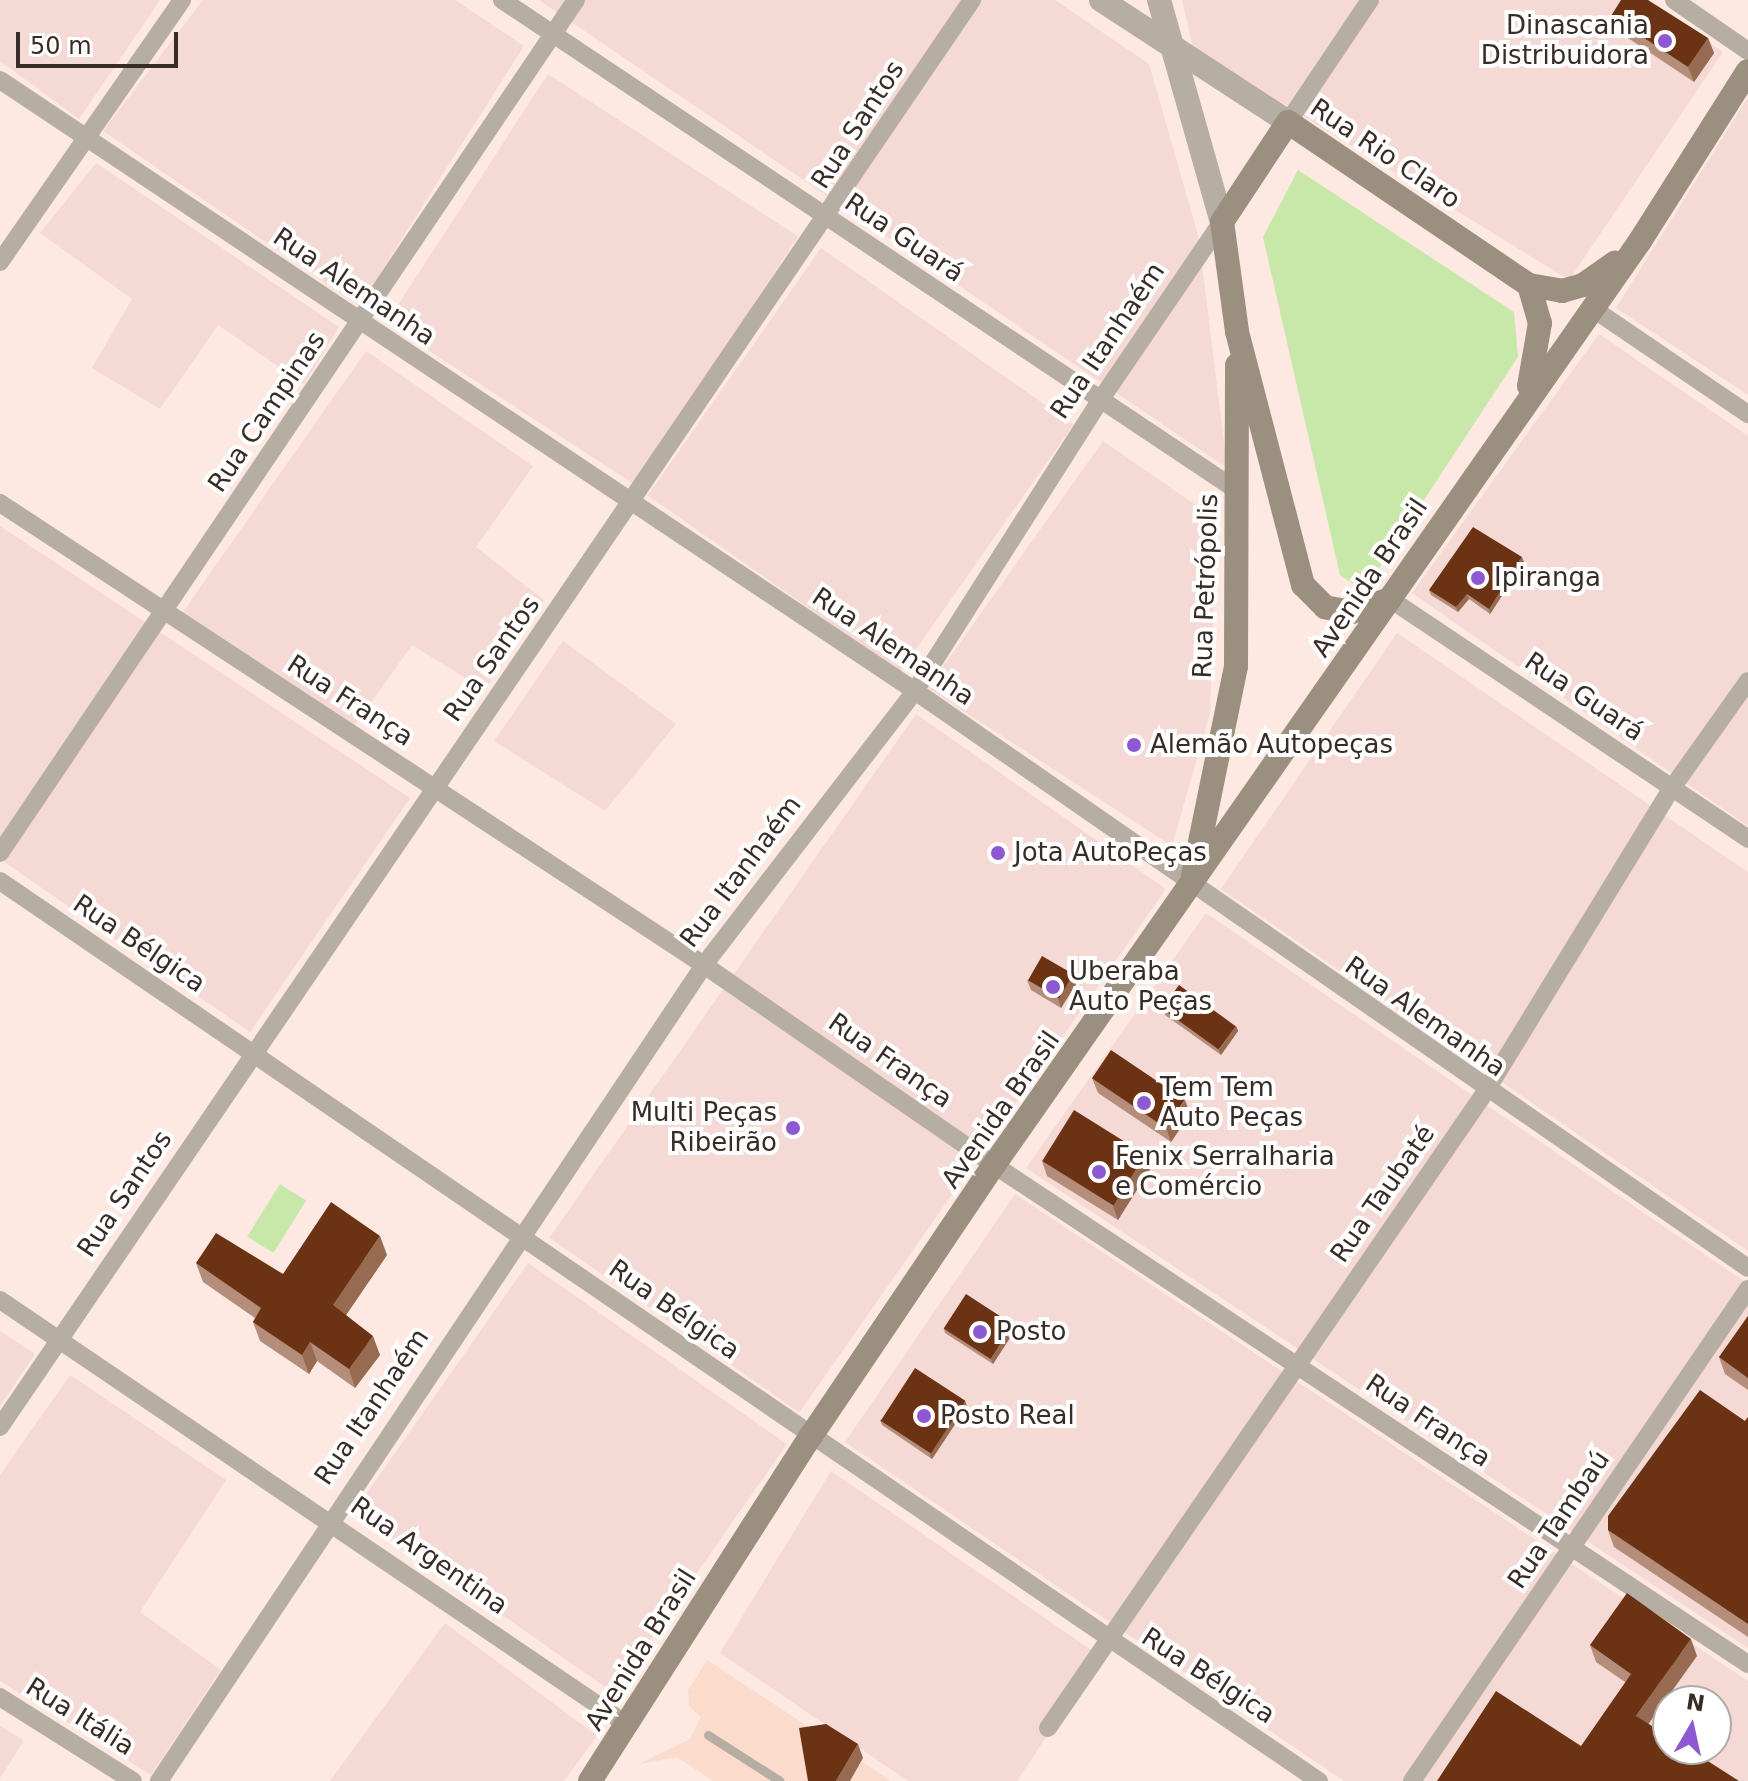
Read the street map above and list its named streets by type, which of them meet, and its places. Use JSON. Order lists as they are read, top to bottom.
{
  "streets": {
    "main road": [
      "Rua Rio Claro",
      "Rua Itanhaém",
      "Avenida Brasil",
      "Rua Petrópolis"
    ],
    "street": [
      "Rua Santos",
      "Rua Guará",
      "Rua Alemanha",
      "Rua Campinas",
      "Rua França",
      "Rua Bélgica",
      "Rua Taubaté",
      "Rua Tambaú",
      "Rua Argentina",
      "Rua Itália"
    ]
  },
  "crossings": [
    ["Rua Santos", "Rua Guará"],
    ["Rua Santos", "Rua Alemanha"],
    ["Rua Santos", "Rua França"],
    ["Rua Santos", "Rua Bélgica"],
    ["Rua Santos", "Rua Argentina"],
    ["Rua Rio Claro", "Rua Itanhaém"],
    ["Rua Rio Claro", "Avenida Brasil"],
    ["Rua Rio Claro", "Rua Petrópolis"],
    ["Rua Guará", "Rua Itanhaém"],
    ["Rua Guará", "Rua Campinas"],
    ["Rua Guará", "Avenida Brasil"],
    ["Rua Guará", "Rua Petrópolis"],
    ["Rua Guará", "Rua Taubaté"],
    ["Rua Alemanha", "Rua Itanhaém"],
    ["Rua Alemanha", "Rua Campinas"],
    ["Rua Alemanha", "Avenida Brasil"],
    ["Rua Alemanha", "Rua Petrópolis"],
    ["Rua Alemanha", "Rua Taubaté"],
    ["Rua Itanhaém", "Rua Petrópolis"],
    ["Rua Itanhaém", "Rua França"],
    ["Rua Itanhaém", "Rua Bélgica"],
    ["Rua Itanhaém", "Rua Argentina"],
    ["Rua Campinas", "Rua França"],
    ["Avenida Brasil", "Rua Petrópolis"],
    ["Avenida Brasil", "Rua França"],
    ["Avenida Brasil", "Rua Bélgica"],
    ["Avenida Brasil", "Rua Argentina"],
    ["Rua França", "Rua Taubaté"],
    ["Rua França", "Rua Tambaú"],
    ["Rua Bélgica", "Rua Taubaté"]
  ],
  "places": [
    "Dinascania Distribuidora",
    "Ipiranga",
    "Alemão Autopeças",
    "Jota AutoPeças",
    "Uberaba Auto Peças",
    "Tem Tem Auto Peças",
    "Multi Peças Ribeirão",
    "Fenix Serralharia e Comércio",
    "Posto",
    "Posto Real"
  ],
  "scale_bar": "50 m",
  "north": "top"
}
